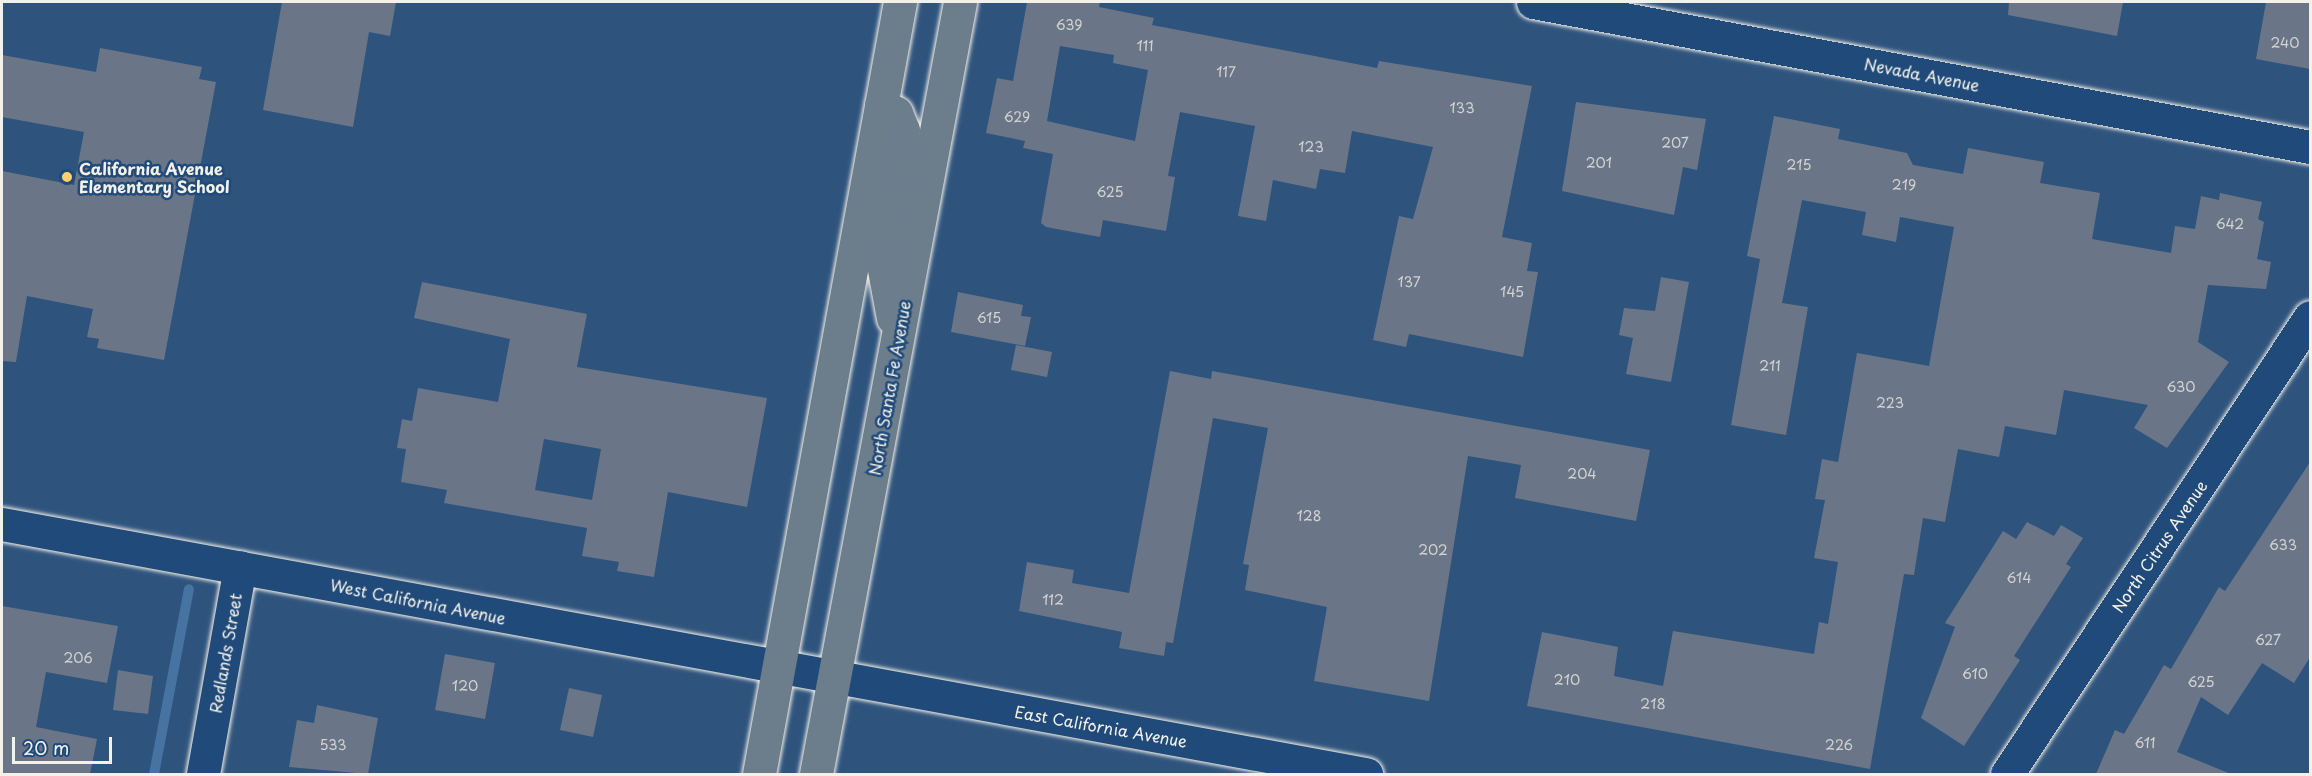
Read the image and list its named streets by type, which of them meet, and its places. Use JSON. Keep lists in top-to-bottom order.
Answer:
{
  "streets": {
    "main road": ["North Santa Fe Avenue"],
    "street": [
      "Nevada Avenue",
      "North Citrus Avenue",
      "West California Avenue",
      "Redlands Street",
      "East California Avenue"
    ]
  },
  "crossings": [
    ["North Santa Fe Avenue", "West California Avenue"],
    ["North Santa Fe Avenue", "East California Avenue"],
    ["West California Avenue", "Redlands Street"],
    ["West California Avenue", "East California Avenue"]
  ],
  "places": ["California Avenue Elementary School"],
  "house_numbers": [
    "639",
    "240",
    "111",
    "117",
    "133",
    "629",
    "207",
    "123",
    "201",
    "215",
    "219",
    "625",
    "642",
    "137",
    "145",
    "615",
    "211",
    "630",
    "223",
    "204",
    "128",
    "633",
    "202",
    "614",
    "112",
    "627",
    "206",
    "610",
    "210",
    "625",
    "120",
    "218",
    "611",
    "533",
    "226"
  ],
  "scale_bar": "20 m"
}
